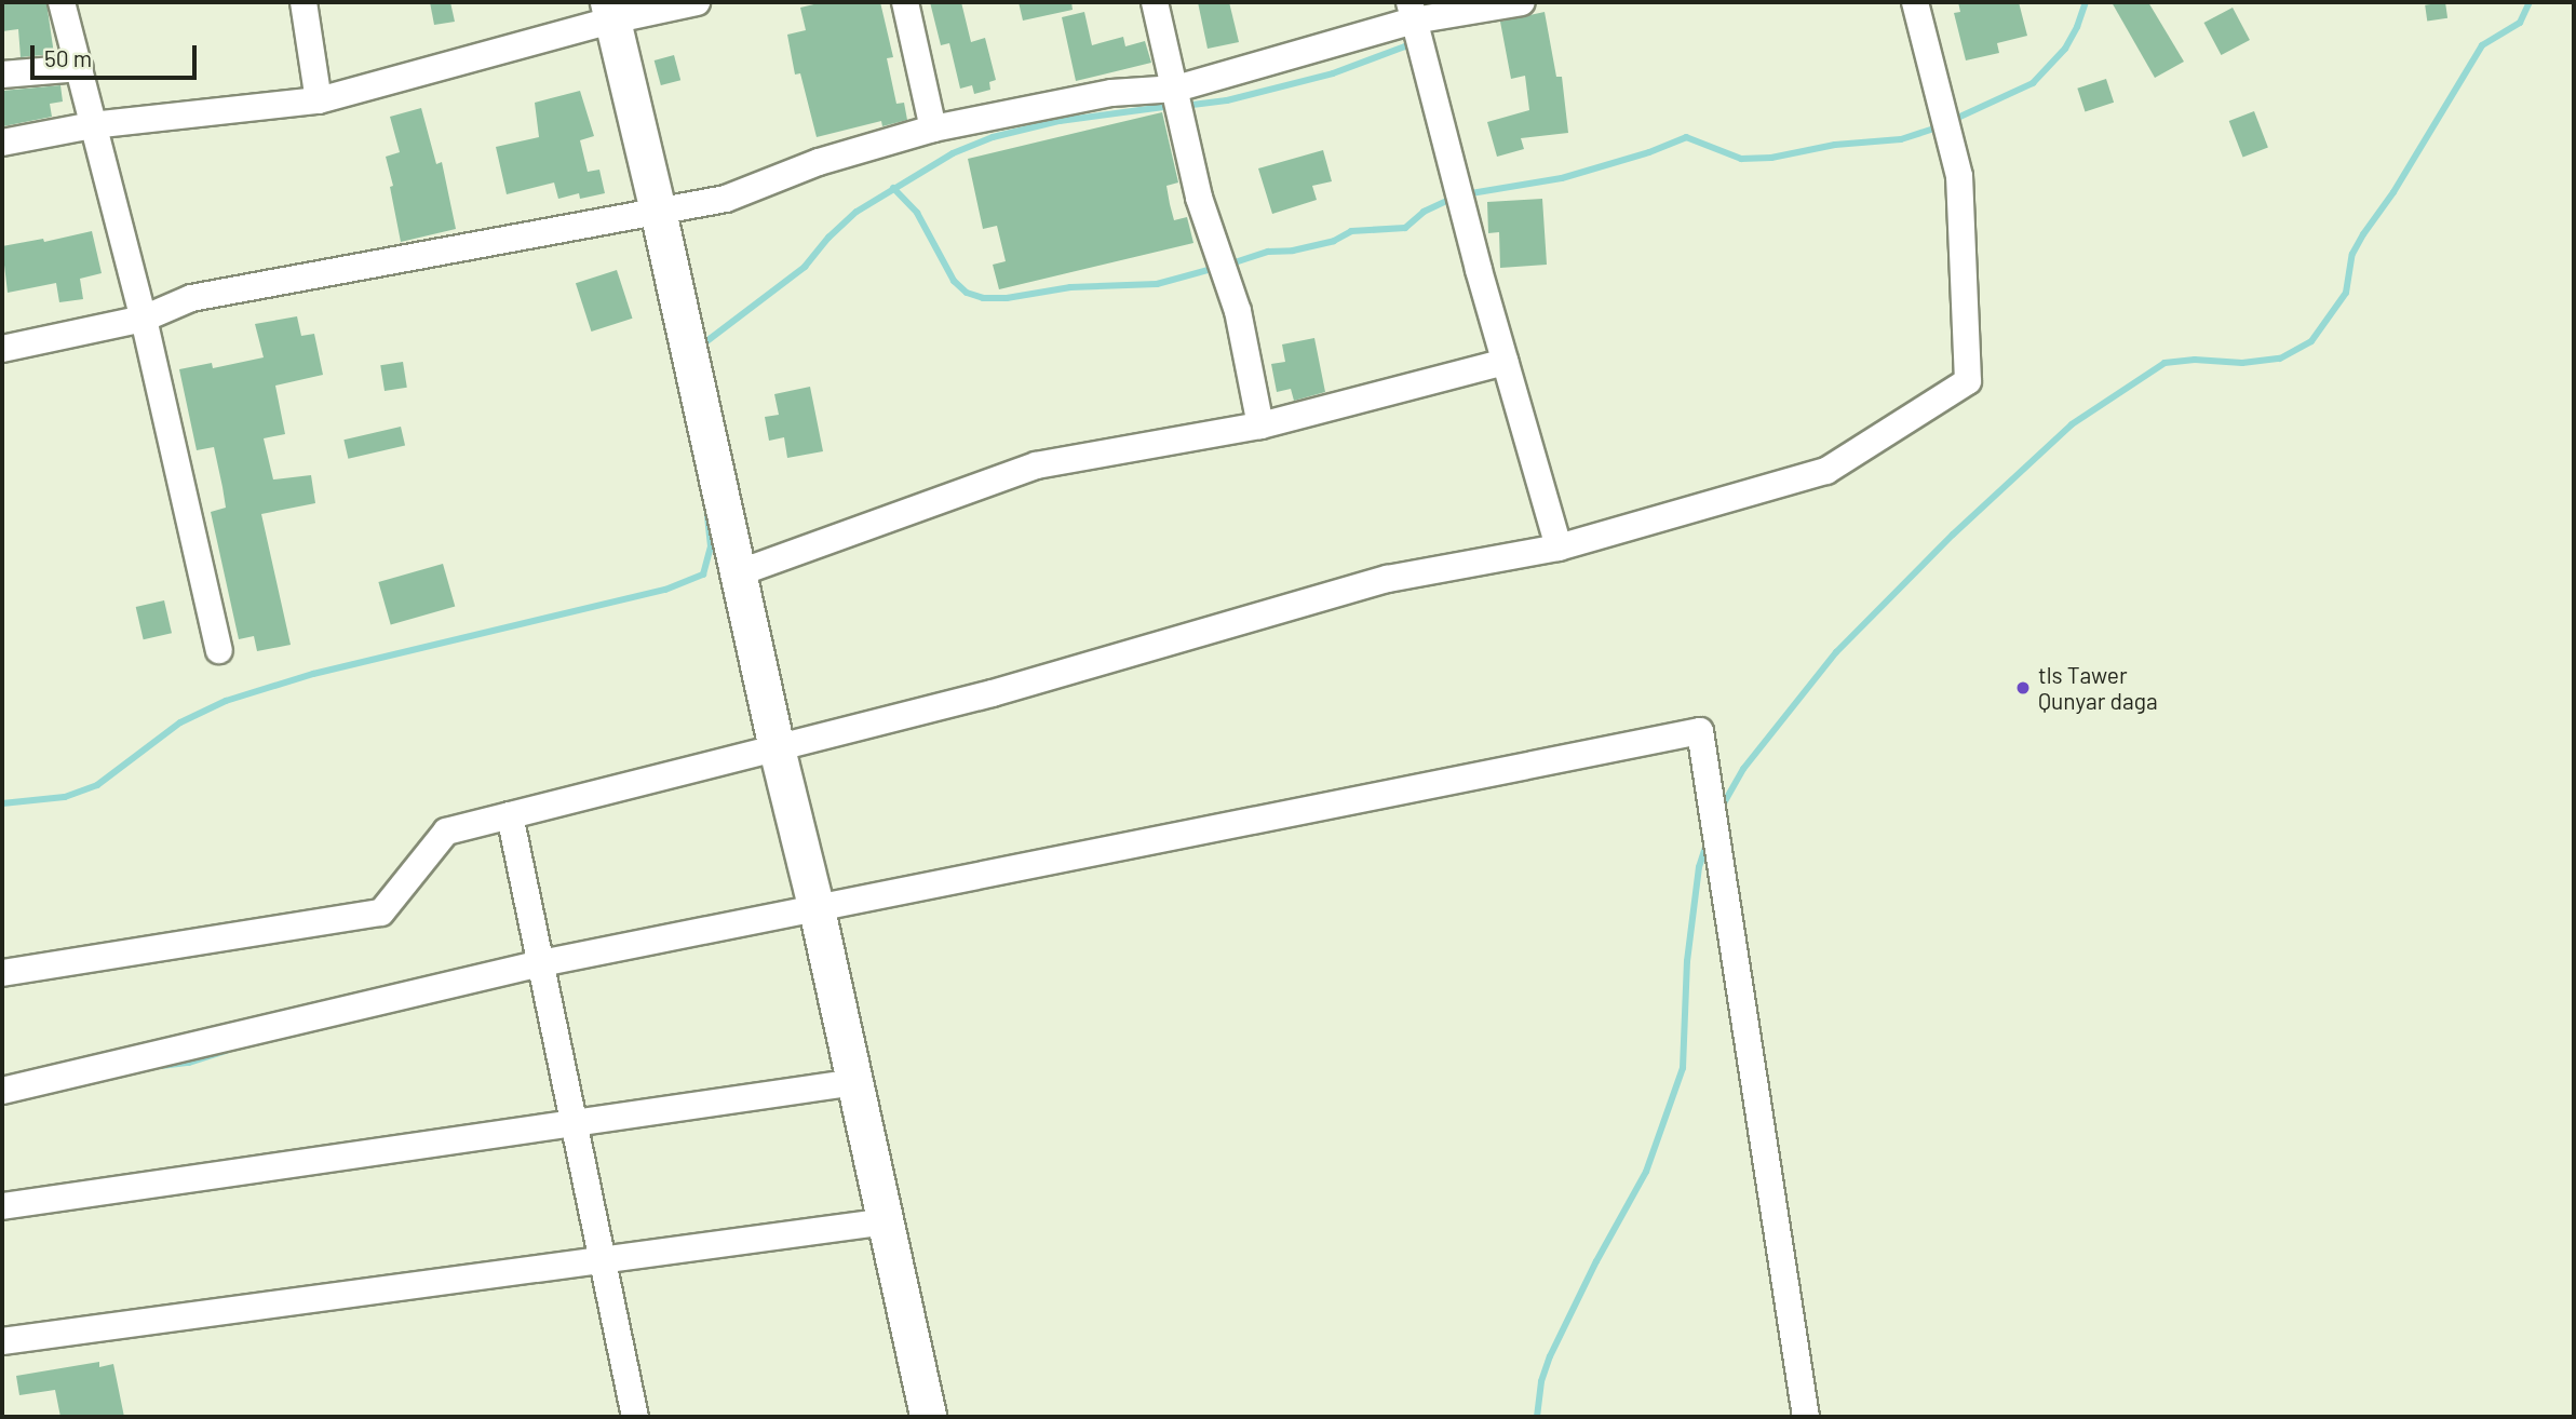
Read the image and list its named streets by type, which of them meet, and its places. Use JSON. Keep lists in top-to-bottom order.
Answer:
{
  "places": ["tls Tawer Qunyar daga"],
  "scale_bar": "50 m"
}
